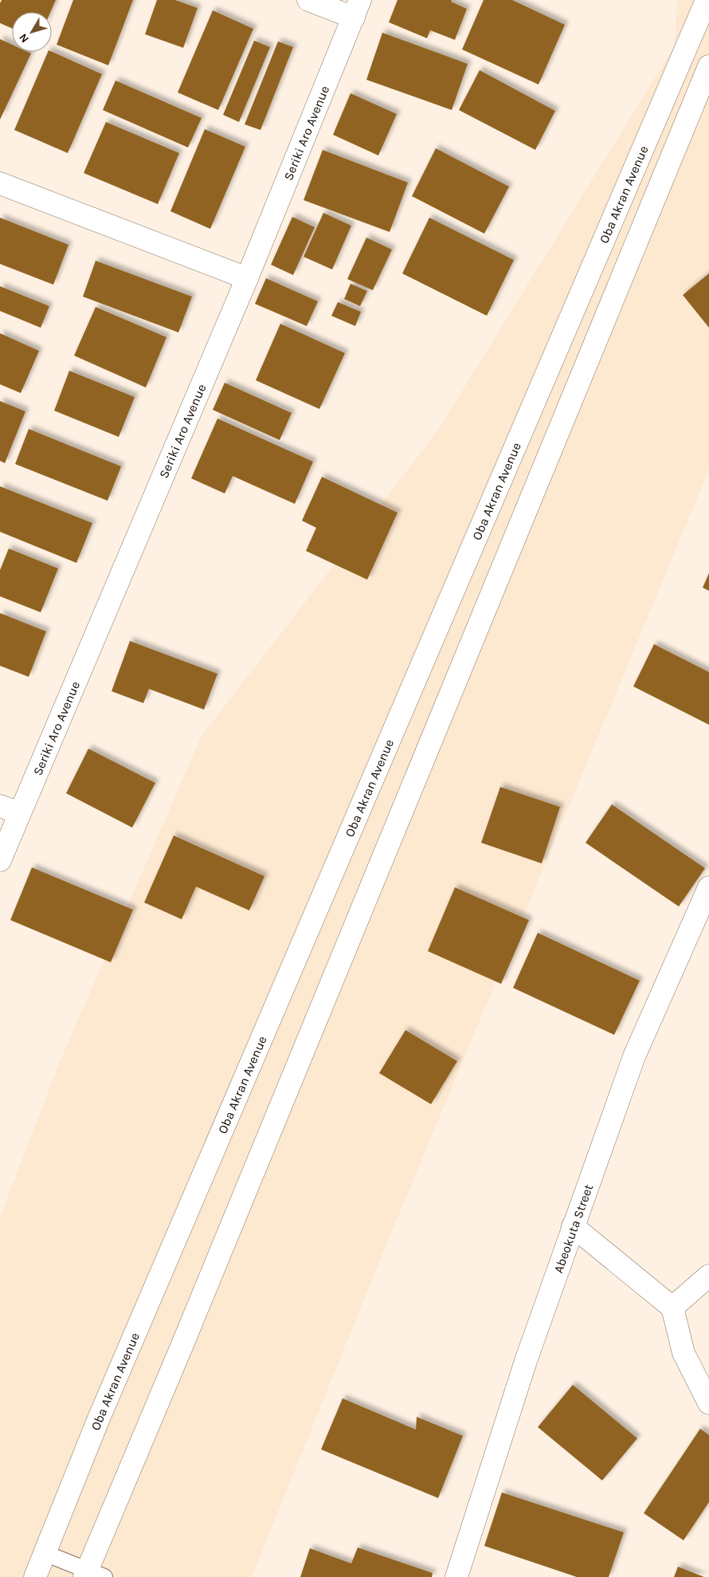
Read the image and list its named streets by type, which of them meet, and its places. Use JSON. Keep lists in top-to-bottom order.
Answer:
{
  "streets": {
    "main road": ["Seriki Aro Avenue", "Oba Akran Avenue", "Abeokuta Street"]
  },
  "north": "bottom left"
}
